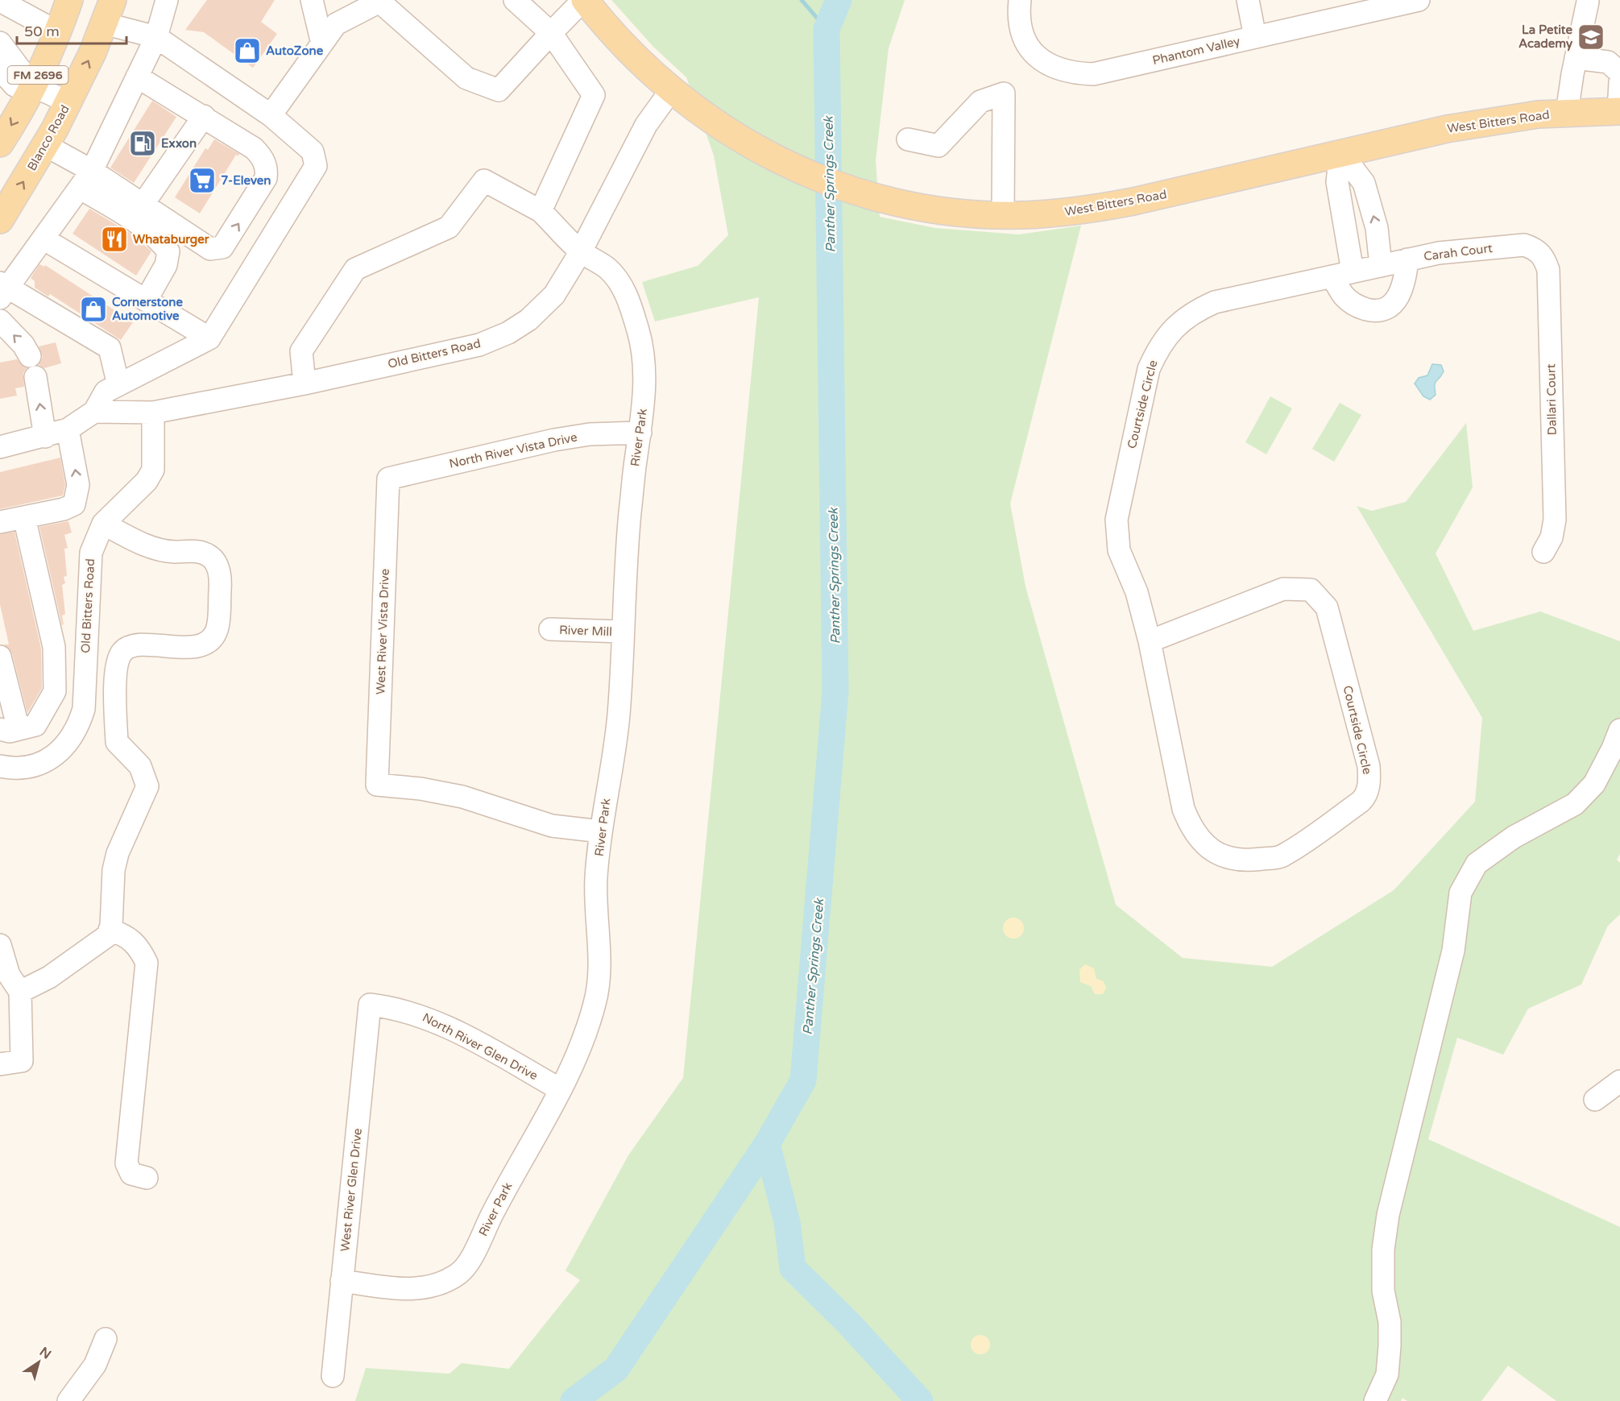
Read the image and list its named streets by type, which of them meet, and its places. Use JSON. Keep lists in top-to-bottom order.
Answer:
{
  "streets": {
    "main road": ["FM 2696", "West Bitters Road", "Blanco Road"],
    "street": [
      "Phantom Valley",
      "Carah Court",
      "Old Bitters Road",
      "Dallari Court",
      "Courtside Circle",
      "River Park",
      "North River Vista Drive",
      "River Mill",
      "West River Vista Drive",
      "North River Glen Drive",
      "West River Glen Drive"
    ]
  },
  "crossings": [
    ["West Bitters Road", "Old Bitters Road"],
    ["Carah Court", "Dallari Court"],
    ["Carah Court", "Courtside Circle"],
    ["Old Bitters Road", "River Park"],
    ["River Park", "North River Vista Drive"],
    ["River Park", "River Mill"],
    ["River Park", "West River Vista Drive"],
    ["River Park", "North River Glen Drive"],
    ["River Park", "West River Glen Drive"],
    ["North River Vista Drive", "West River Vista Drive"],
    ["North River Glen Drive", "West River Glen Drive"]
  ],
  "water": ["Panther Springs Creek"],
  "places": {
    "school or university": ["La Petite Academy"],
    "shop": ["AutoZone", "Cornerstone Automotive"],
    "fuel station": ["Exxon"],
    "supermarket": ["7-Eleven"],
    "restaurant": ["Whataburger"]
  },
  "scale_bar": "50 m",
  "north": "top right"
}
